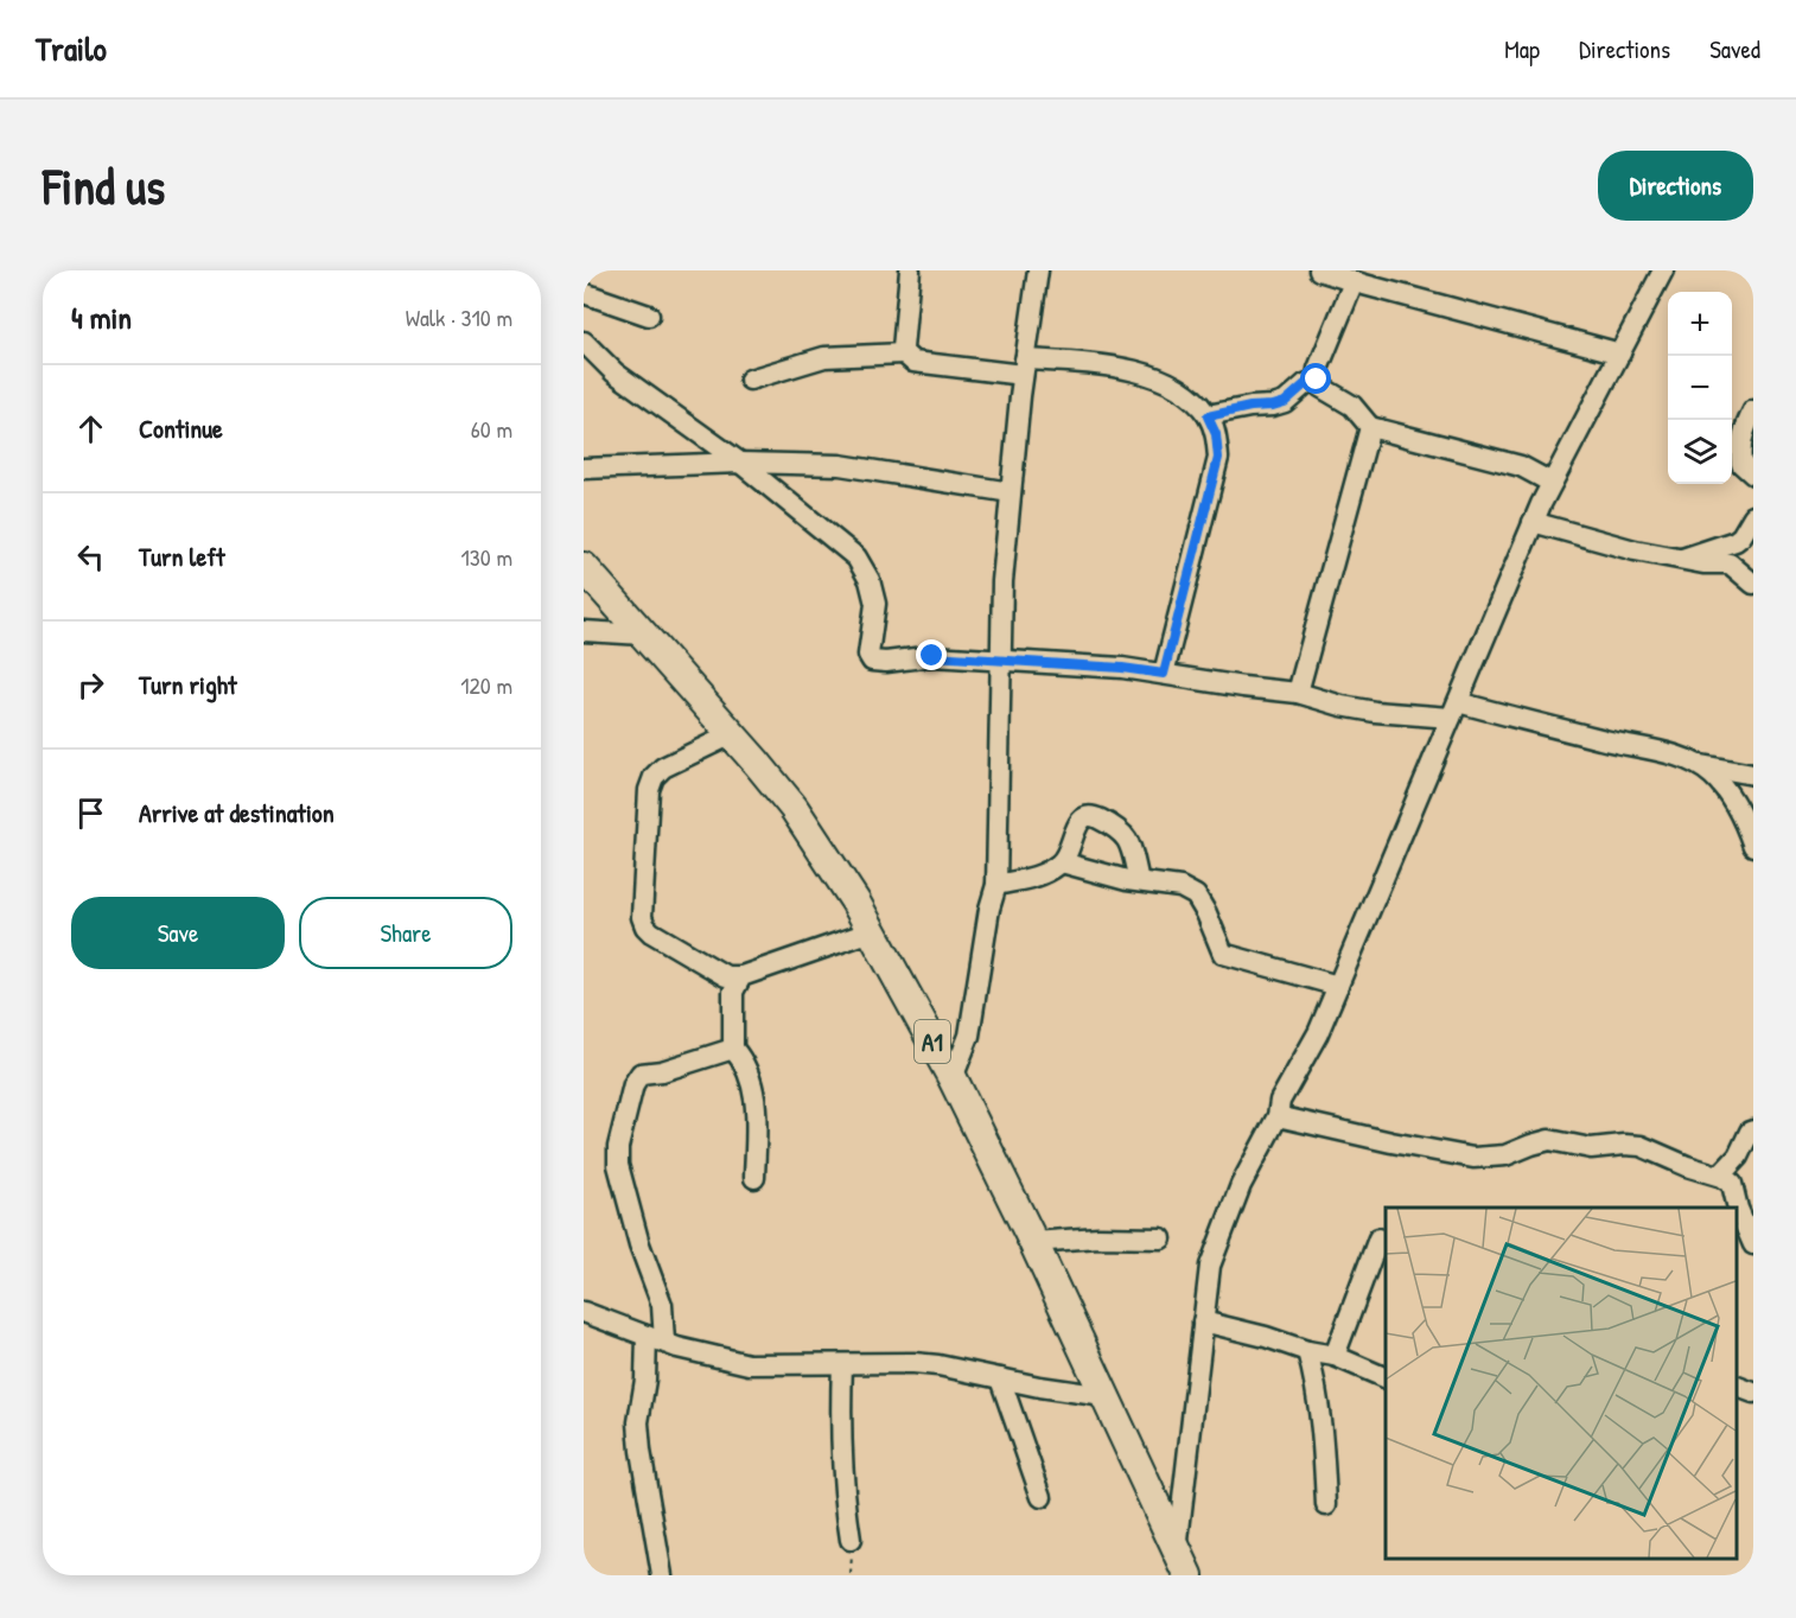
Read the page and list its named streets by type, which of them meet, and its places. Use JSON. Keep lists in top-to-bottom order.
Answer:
{
  "streets": {
    "highway": ["A1"]
  },
  "page": {
    "header": "Trailo",
    "nav": ["Map", "Directions", "Saved"],
    "buttons": [
      "Directions",
      ["Save", "Share"]
    ],
    "title": "Find us",
    "heading": ["4 min", "Walk · 310 m"],
    "map_buttons": ["+", "−"],
    "list": [
      ["Continue", "60 m"],
      ["Turn left", "130 m"],
      ["Turn right", "120 m"],
      "Arrive at destination"
    ]
  }
}
